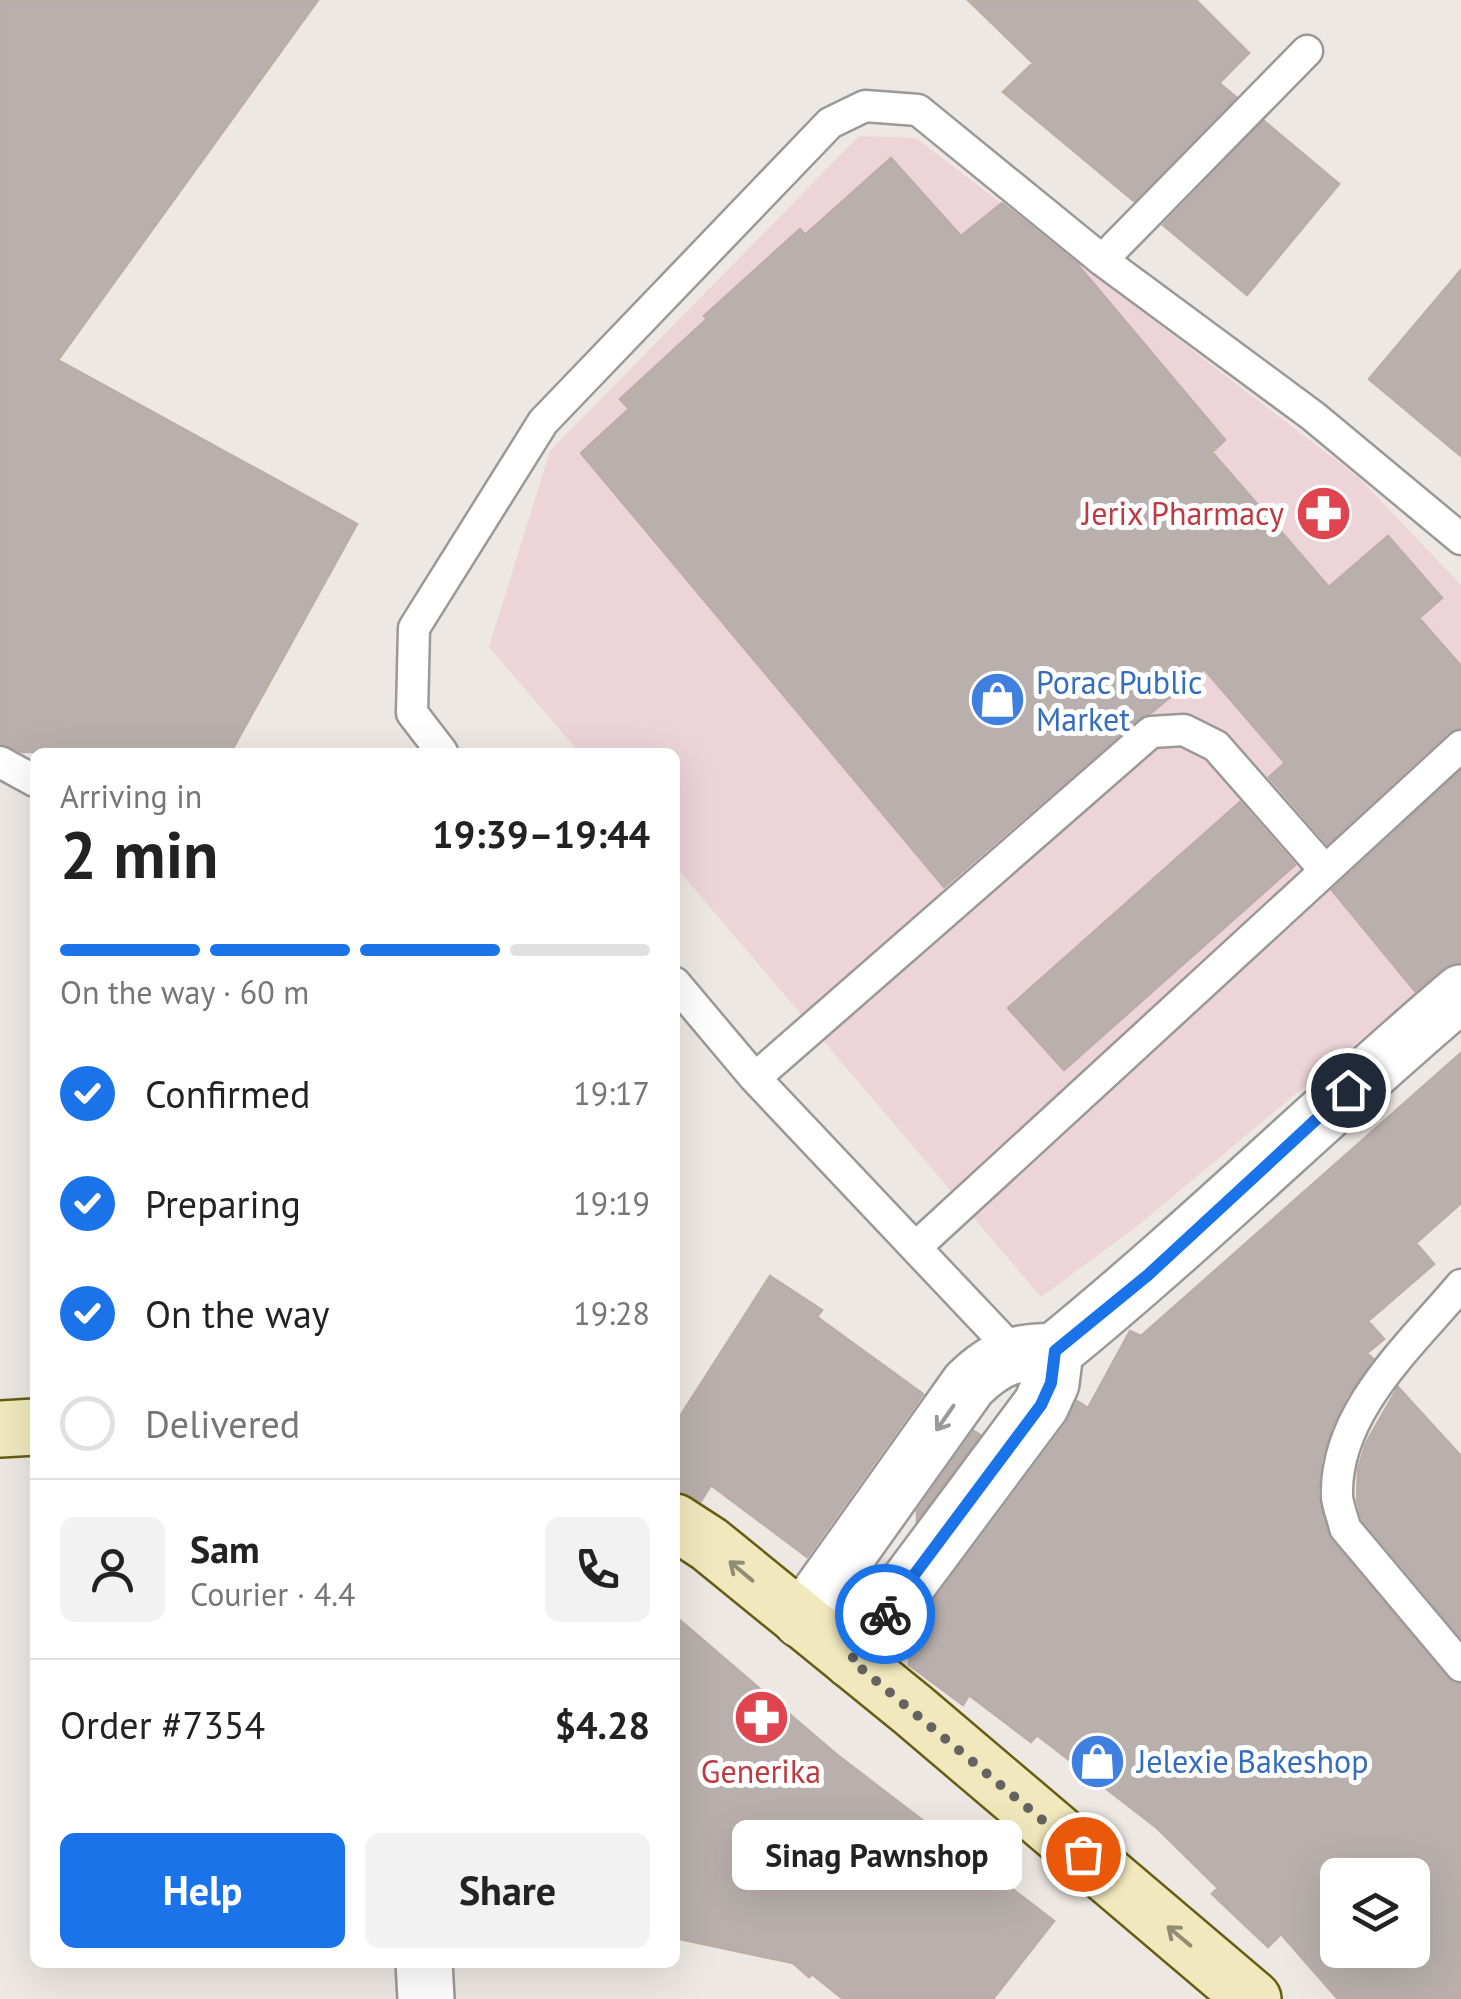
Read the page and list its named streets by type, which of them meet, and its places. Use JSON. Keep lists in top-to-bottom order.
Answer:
{
  "places": {
    "pharmacy": ["Jerix Pharmacy", "Generika"],
    "shop": ["Porac Public Market", "Jelexie Bakeshop"],
    "other": ["Sinag Pawnshop"]
  },
  "page": {
    "heading": ["2 min", "Arriving in", "19:39–19:44"],
    "panel": [
      "Sam",
      "Courier · 4.4",
      "Order #7354",
      "$4.28"
    ],
    "bar": "On the way · 60 m",
    "list": [
      ["Confirmed", "19:17"],
      ["Preparing", "19:19"],
      ["On the way", "19:28"],
      "Delivered"
    ],
    "buttons": ["Help", "Share"],
    "bubble": "Sinag Pawnshop"
  }
}
